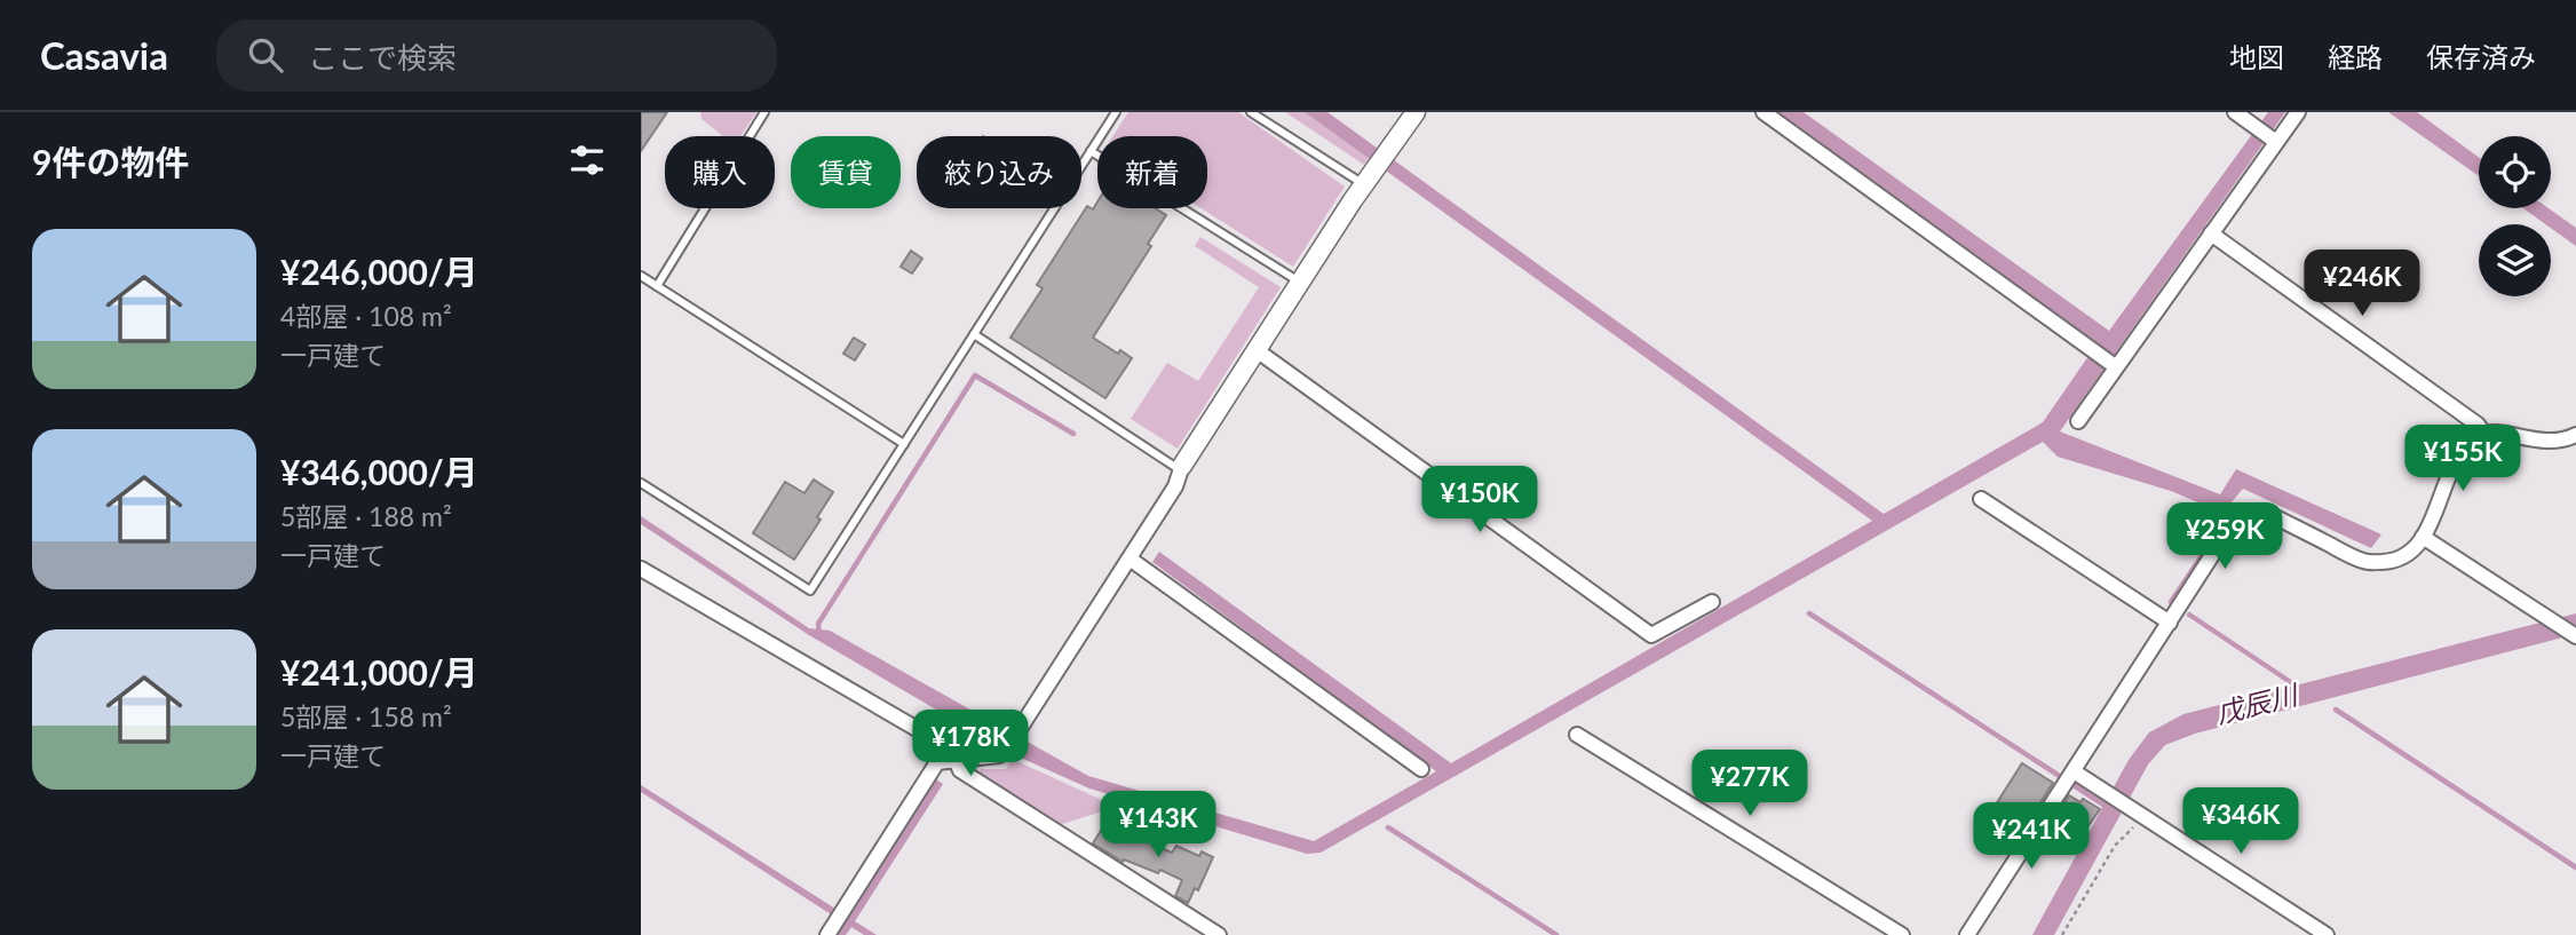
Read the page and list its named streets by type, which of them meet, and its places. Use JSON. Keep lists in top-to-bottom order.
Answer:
{
  "water": ["戊辰川"],
  "page": {
    "header": "Casavia",
    "search": "ここで検索",
    "nav": ["地図", "経路", "保存済み"],
    "heading": "9件の物件",
    "chip": [
      "購入",
      "賃貸",
      "絞り込み",
      "新着"
    ],
    "list": [
      {
        "name": "¥246,000/月",
        "note": "4部屋 · 108 m² · 一戸建て"
      },
      {
        "name": "¥346,000/月",
        "note": "5部屋 · 188 m² · 一戸建て"
      },
      {
        "name": "¥241,000/月",
        "note": "5部屋 · 158 m² · 一戸建て"
      }
    ],
    "price": [
      "¥246K",
      "¥155K",
      "¥150K",
      "¥259K",
      "¥178K",
      "¥277K",
      "¥346K",
      "¥143K",
      "¥241K"
    ]
  }
}
